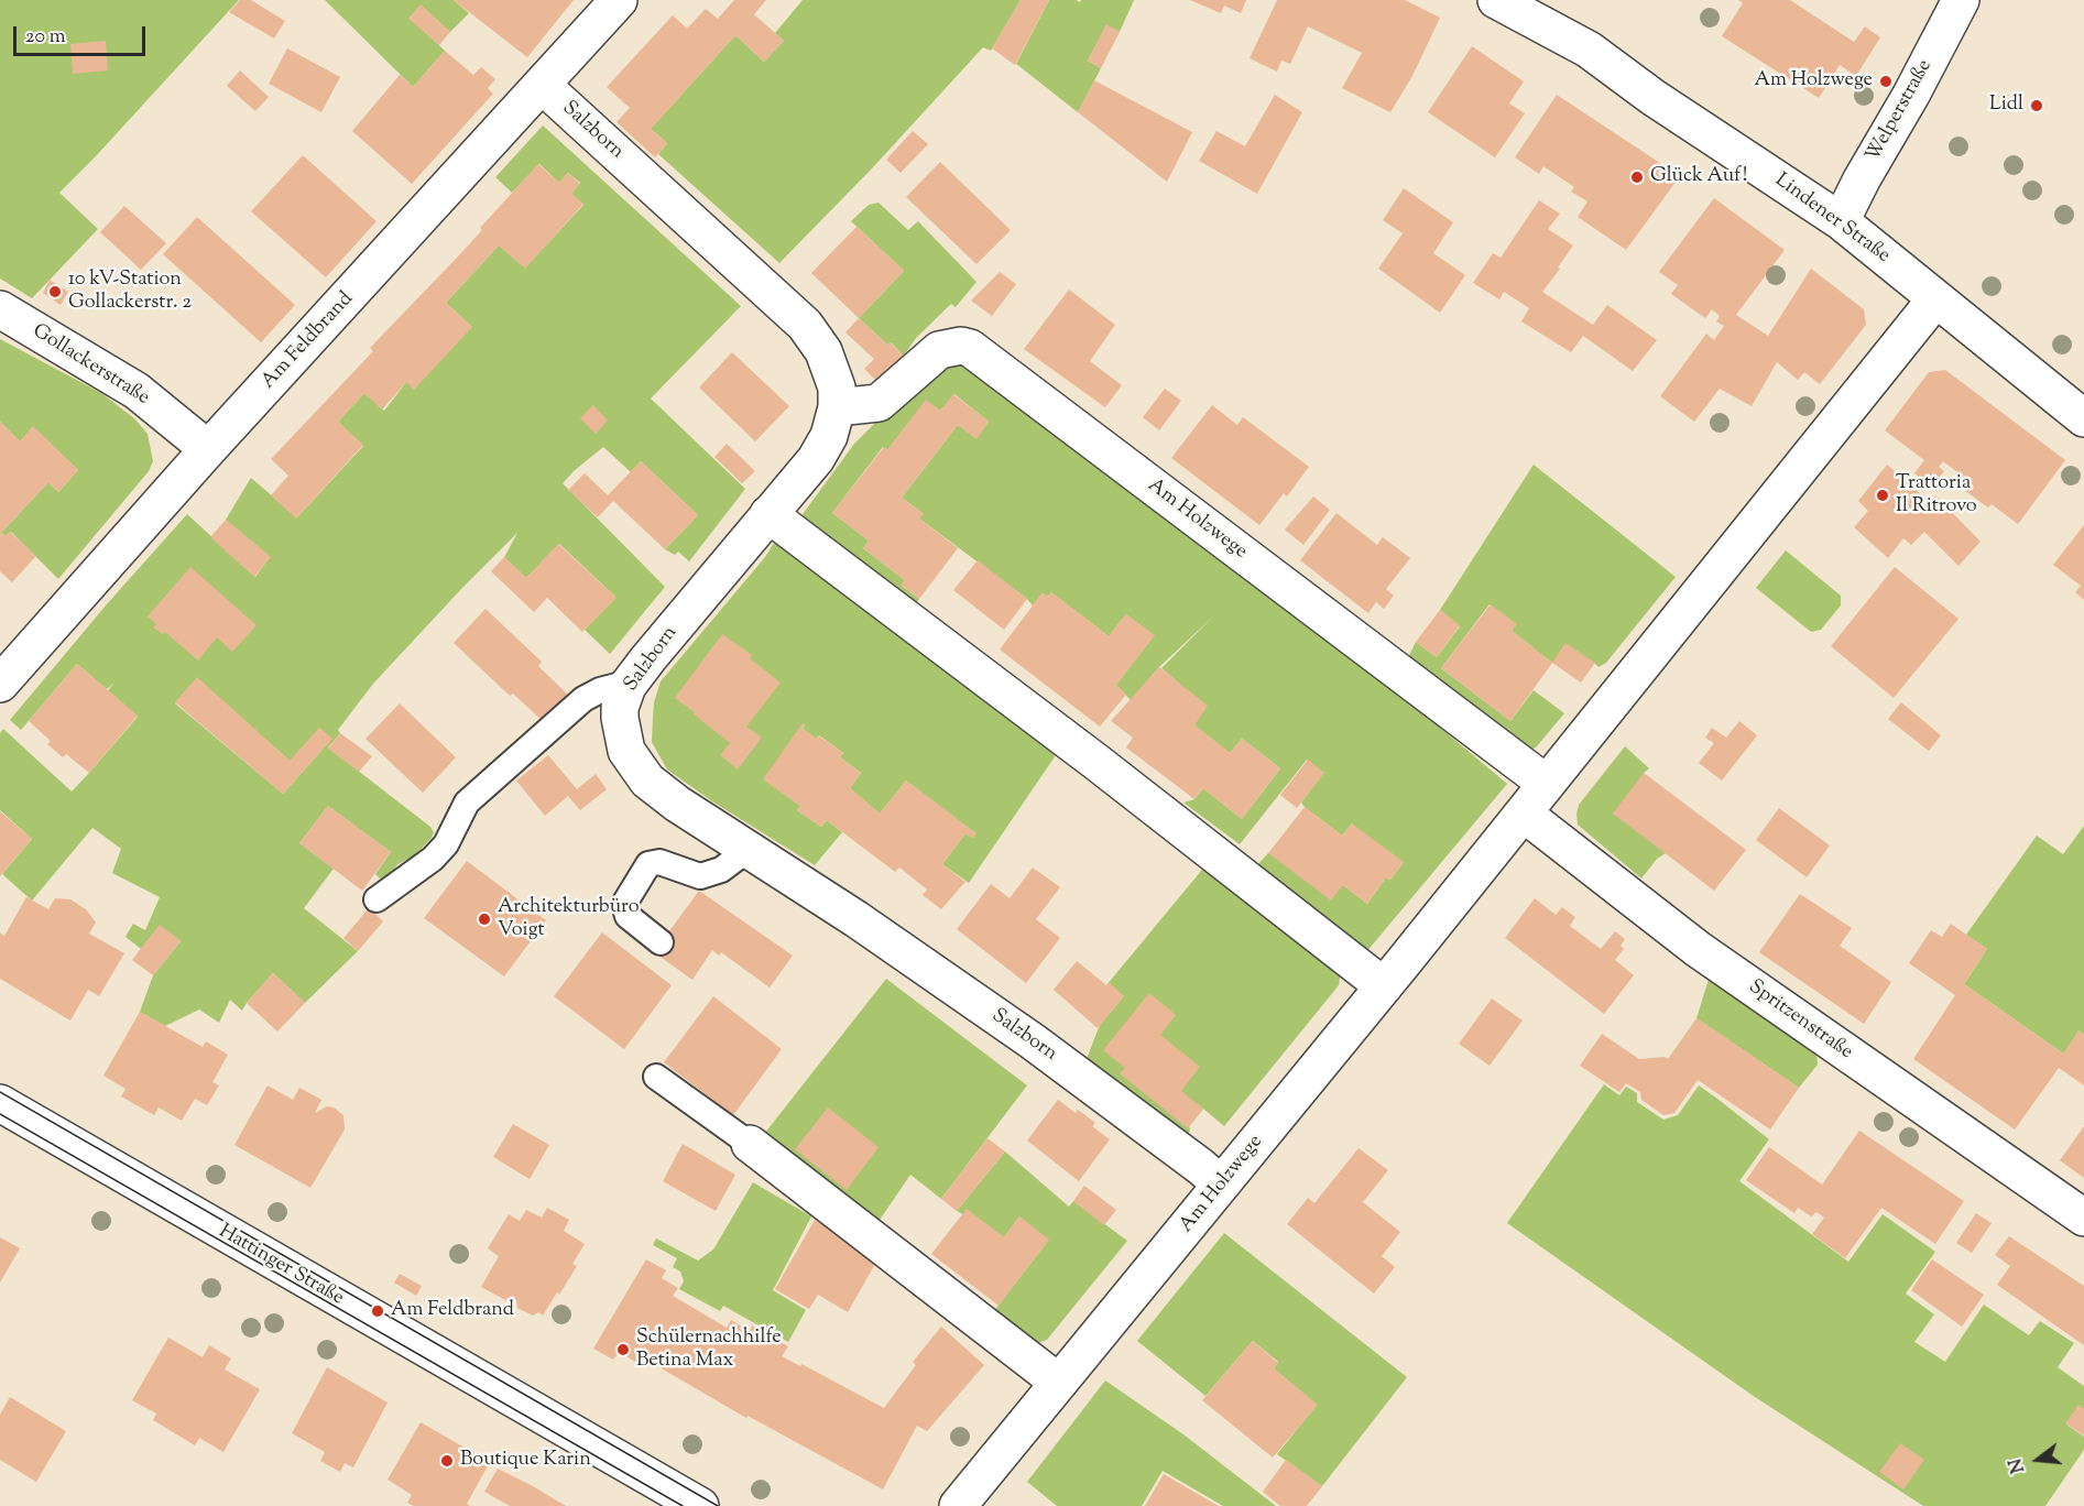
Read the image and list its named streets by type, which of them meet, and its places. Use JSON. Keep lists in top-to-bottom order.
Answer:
{
  "streets": {
    "street": [
      "Welperstraße",
      "Salzborn",
      "Lindener Straße",
      "Am Feldbrand",
      "Gollackerstraße",
      "Am Holzwege",
      "Spritzenstraße",
      "Hattinger Straße"
    ]
  },
  "crossings": [
    ["Welperstraße", "Lindener Straße"],
    ["Salzborn", "Am Feldbrand"],
    ["Salzborn", "Am Holzwege"],
    ["Lindener Straße", "Am Holzwege"],
    ["Am Feldbrand", "Gollackerstraße"],
    ["Am Holzwege", "Spritzenstraße"]
  ],
  "places": [
    "Am Holzwege",
    "Lidl",
    "Glück Auf!",
    "10 kV-Station Gollackerstr. 2",
    "Trattoria Il Ritrovo",
    "Architekturbüro Voigt",
    "Am Feldbrand",
    "Schülernachhilfe Betina Max",
    "Boutique Karin"
  ],
  "scale_bar": "20 m",
  "north": "left"
}
